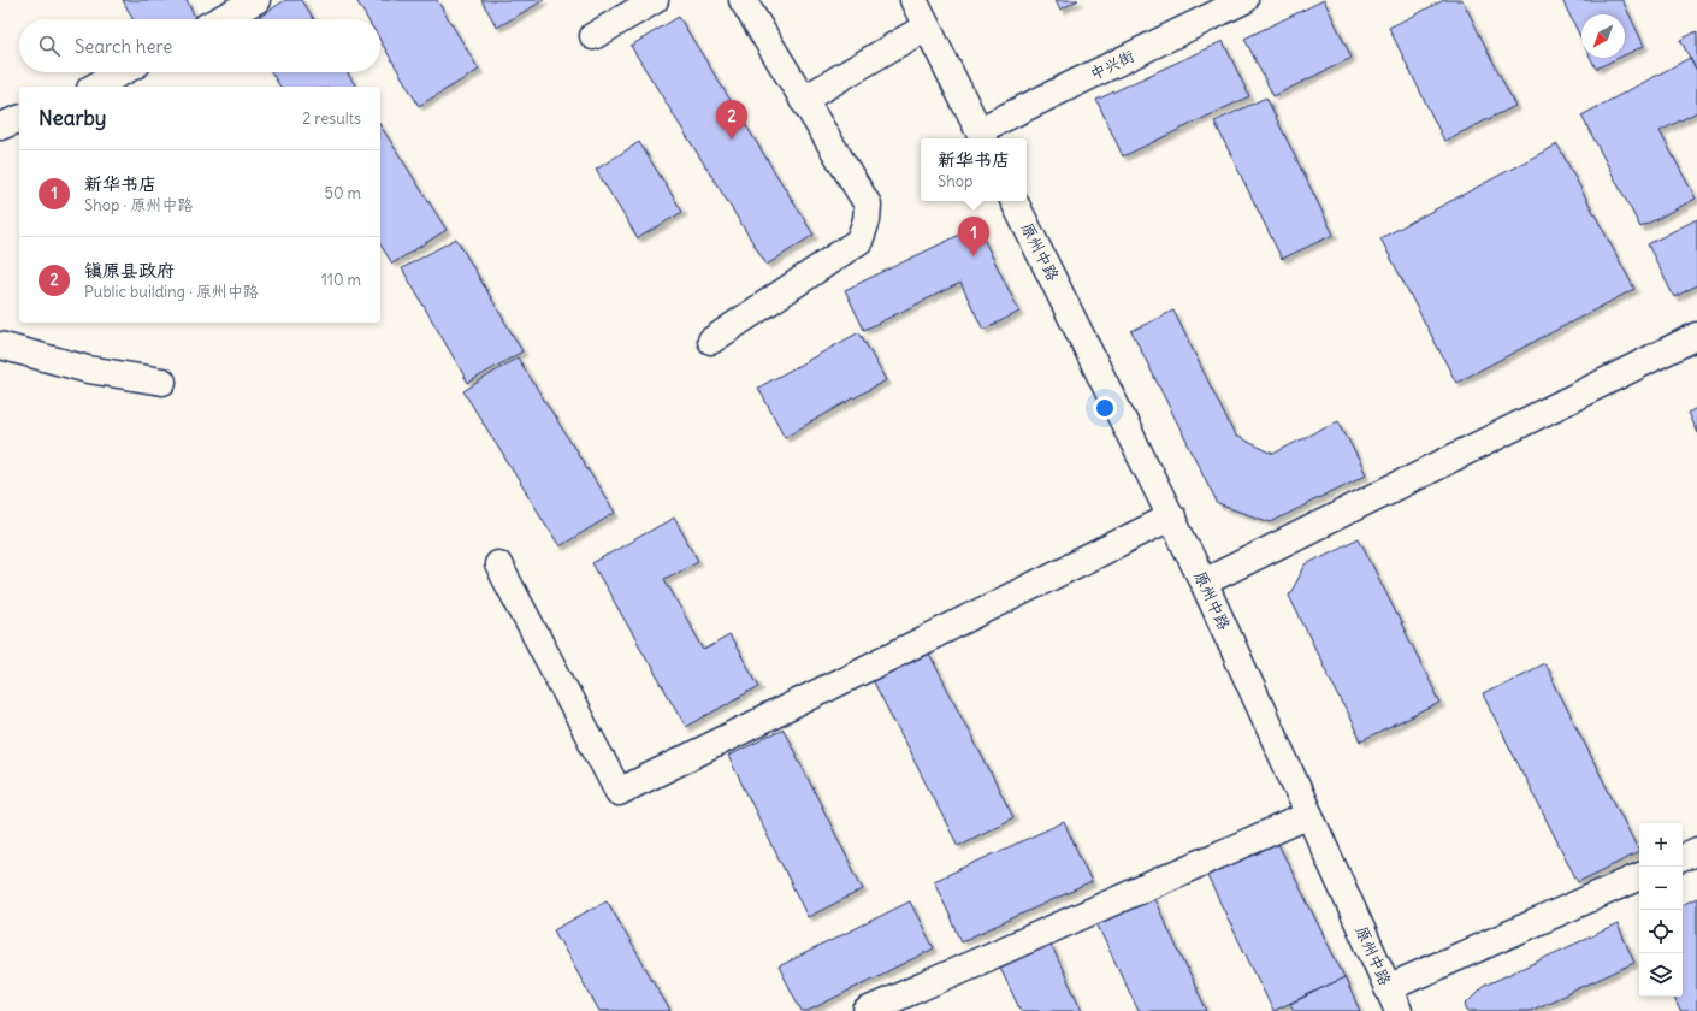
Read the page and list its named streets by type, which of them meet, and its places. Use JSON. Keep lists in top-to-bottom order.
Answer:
{
  "streets": {
    "street": ["中兴街", "原州中路"]
  },
  "north": "bottom left",
  "page": {
    "search": "Search here",
    "heading": ["Nearby", "2 results"],
    "pins": ["2", "1"],
    "popup": ["新华书店", "Shop"],
    "list": [
      {
        "mark": "1",
        "name": "新华书店",
        "note": "Shop · 原州中路",
        "value": "50 m"
      },
      {
        "mark": "2",
        "name": "镇原县政府",
        "note": "Public building · 原州中路",
        "value": "110 m"
      }
    ],
    "map_buttons": ["+", "−"]
  }
}
